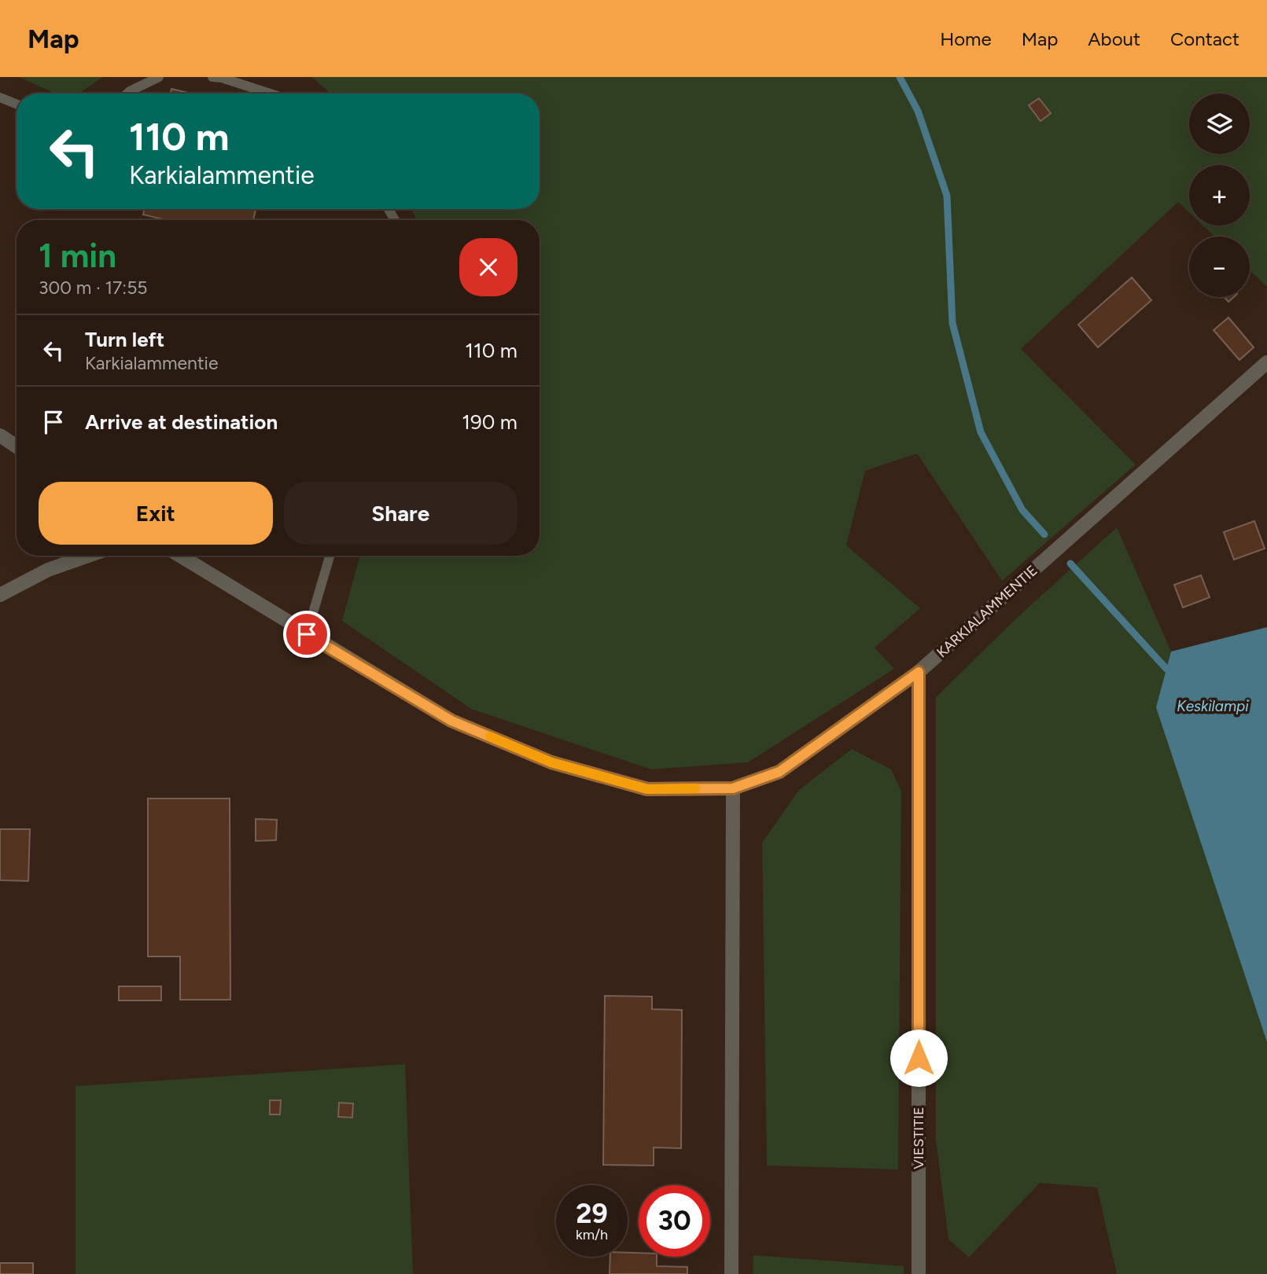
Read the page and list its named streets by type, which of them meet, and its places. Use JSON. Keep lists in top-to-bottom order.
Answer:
{
  "streets": {
    "street": ["KARKIALAMMENTIE", "VIESTITIE"]
  },
  "crossings": [
    ["KARKIALAMMENTIE", "VIESTITIE"]
  ],
  "water": ["Keskilampi"],
  "page": {
    "header": "Map",
    "nav": [
      "Home",
      "Map",
      "About",
      "Contact"
    ],
    "map_buttons": ["+", "−"],
    "turn": ["110 m", "Karkialammentie"],
    "heading": ["1 min", "300 m · 17:55"],
    "list": [
      {
        "name": "Turn left",
        "note": "Karkialammentie",
        "value": "110 m"
      },
      {
        "name": "Arrive at destination",
        "value": "190 m"
      }
    ],
    "buttons": ["Exit", "Share"],
    "speed": "29 km/h",
    "limit": "30"
  }
}
